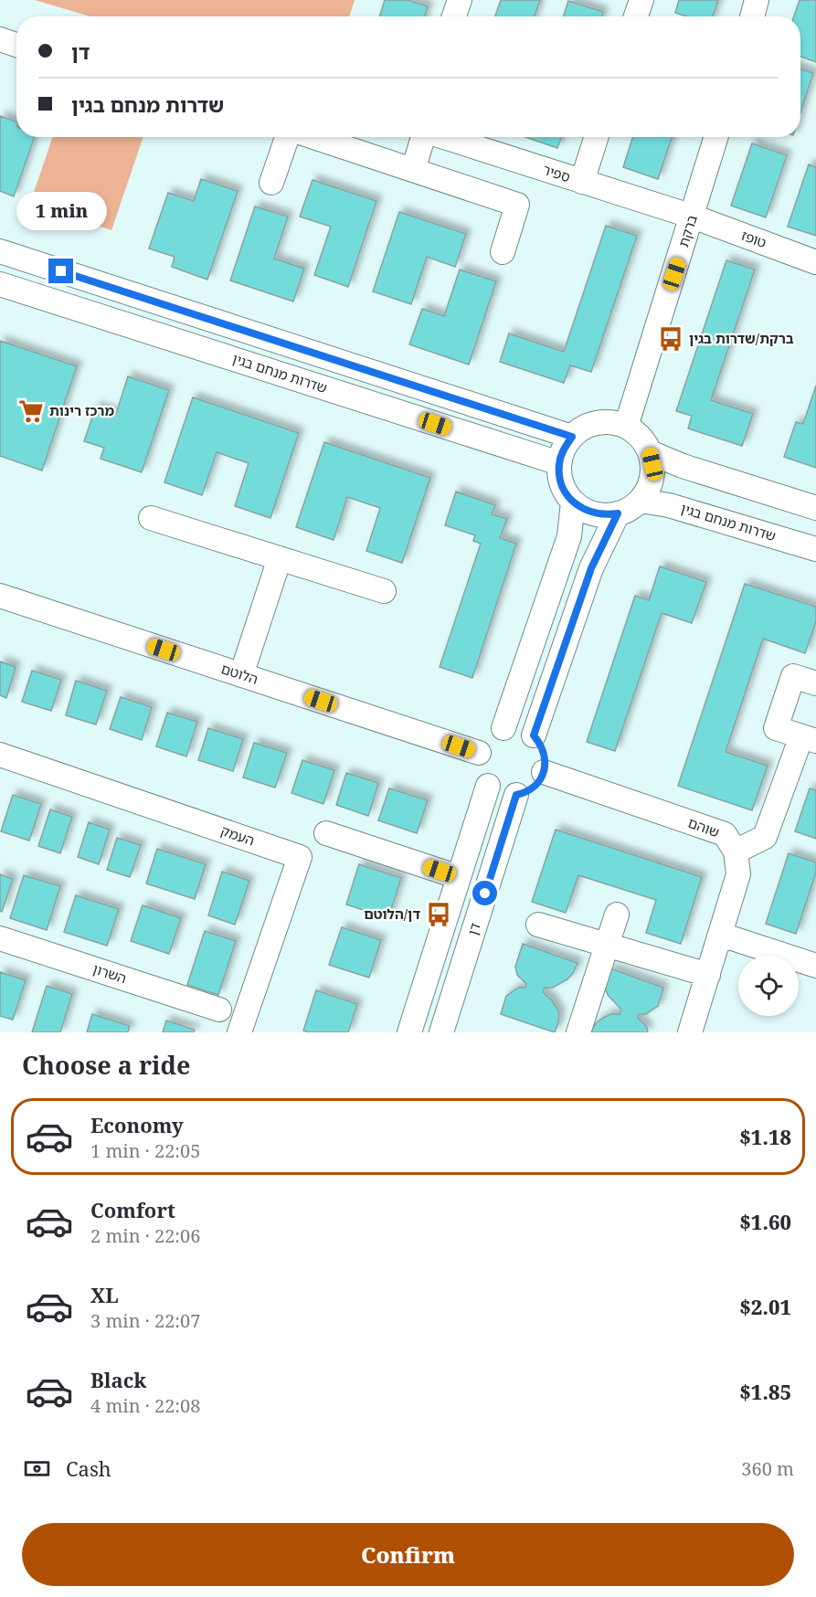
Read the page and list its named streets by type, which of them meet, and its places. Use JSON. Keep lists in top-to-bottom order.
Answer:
{
  "streets": {
    "street": [
      "ספיר",
      "ברקת",
      "טופז",
      "שדרות מנחם בגין",
      "הלוטם",
      "שוהם",
      "העמק",
      "דן",
      "השרון"
    ]
  },
  "crossings": [
    ["ספיר", "ברקת"],
    ["ספיר", "טופז"],
    ["ברקת", "טופז"],
    ["ברקת", "שדרות מנחם בגין"],
    ["הלוטם", "שוהם"],
    ["הלוטם", "דן"],
    ["שוהם", "דן"]
  ],
  "places": {
    "bus stop": ["ברקת/שדרות בגין", "דן/הלוטם"],
    "supermarket": ["מרכז רינות"]
  },
  "page": {
    "banner": ["דן", "שדרות מנחם בגין"],
    "bubble": "1 min",
    "heading": "Choose a ride",
    "list": [
      {
        "name": "Economy",
        "note": "1 min · 22:05",
        "value": "$1.18"
      },
      {
        "name": "Comfort",
        "note": "2 min · 22:06",
        "value": "$1.60"
      },
      {
        "name": "XL",
        "note": "3 min · 22:07",
        "value": "$2.01"
      },
      {
        "name": "Black",
        "note": "4 min · 22:08",
        "value": "$1.85"
      }
    ],
    "pay": ["Cash", "360 m"],
    "buttons": "Confirm"
  }
}
